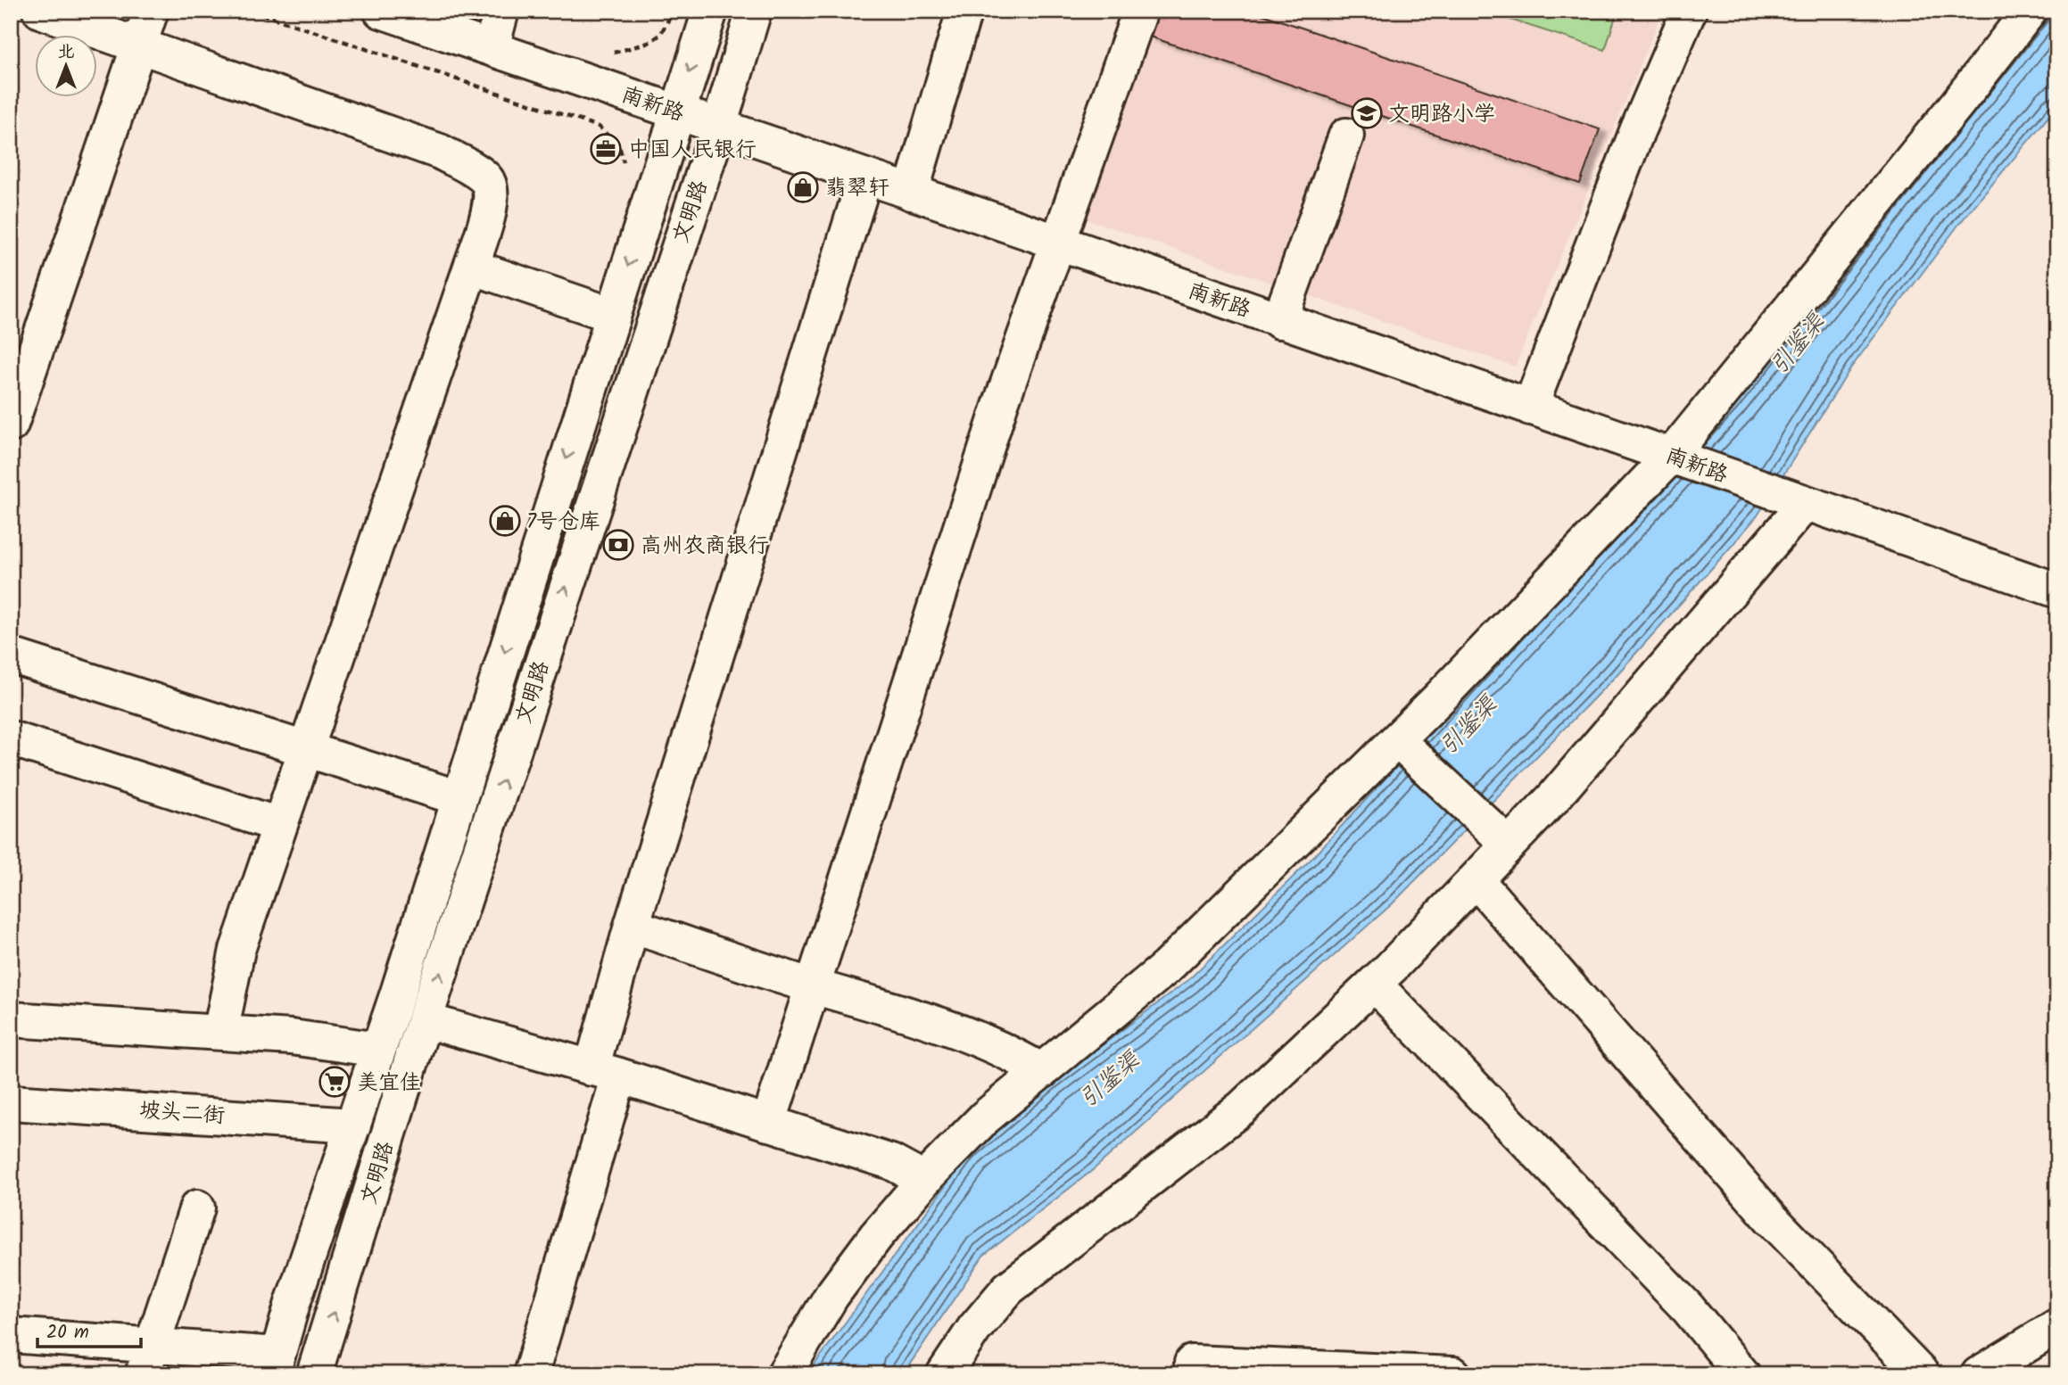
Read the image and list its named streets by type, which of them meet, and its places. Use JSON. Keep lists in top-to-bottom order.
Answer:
{
  "streets": {
    "street": ["南新路", "文明路", "坡头二街"]
  },
  "crossings": [
    ["南新路", "文明路"],
    ["文明路", "坡头二街"]
  ],
  "water": ["引鉴渠"],
  "places": {
    "school or university": ["文明路小学"],
    "office": ["中国人民银行"],
    "shop": ["翡翠轩", "7号仓库"],
    "bank": ["高州农商银行"],
    "supermarket": ["美宜佳"]
  },
  "scale_bar": "20 m",
  "north": "top"
}
